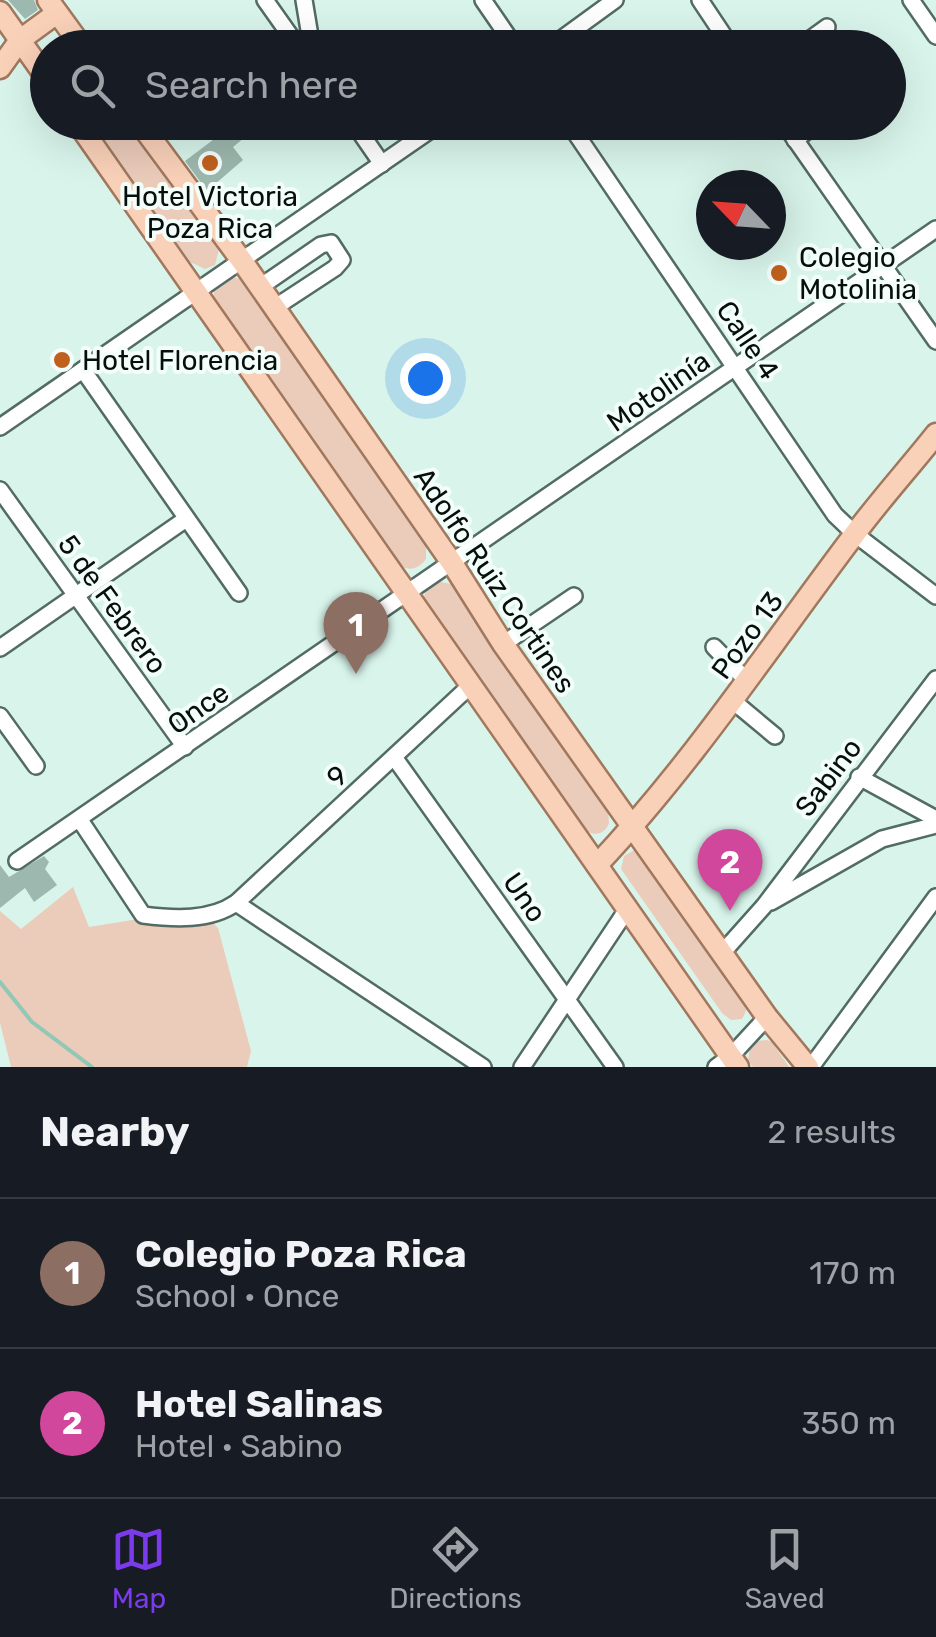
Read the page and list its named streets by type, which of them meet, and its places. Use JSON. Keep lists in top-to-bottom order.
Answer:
{
  "streets": {
    "main road": ["Adolfo Ruiz Cortines", "Pozo 13"],
    "street": [
      "Calle 4",
      "Motolinía",
      "5 de Febrero",
      "Once",
      "9",
      "Sabino",
      "Uno"
    ]
  },
  "crossings": [
    ["Calle 4", "Motolinía"],
    ["Calle 4", "Pozo 13"],
    ["Motolinía", "Adolfo Ruiz Cortines"],
    ["Motolinía", "Once"],
    ["Adolfo Ruiz Cortines", "Pozo 13"],
    ["Adolfo Ruiz Cortines", "Sabino"],
    ["5 de Febrero", "Once"],
    ["9", "Uno"]
  ],
  "places": ["Hotel Victoria Poza Rica", "Colegio Motolinia", "Hotel Florencia"],
  "north": "top left",
  "page": {
    "search": "Search here",
    "pins": ["1", "2"],
    "heading": ["Nearby", "2 results"],
    "list": [
      {
        "mark": "1",
        "name": "Colegio Poza Rica",
        "note": "School · Once",
        "value": "170 m"
      },
      {
        "mark": "2",
        "name": "Hotel Salinas",
        "note": "Hotel · Sabino",
        "value": "350 m"
      }
    ],
    "nav": ["Map", "Directions", "Saved"]
  }
}
